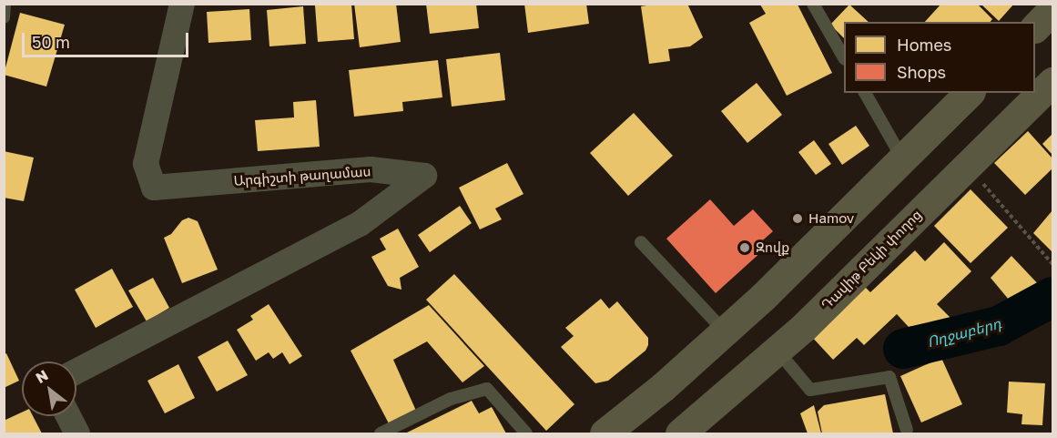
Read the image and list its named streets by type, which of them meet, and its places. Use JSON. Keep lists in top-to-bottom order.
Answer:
{
  "streets": {
    "main road": ["Դավիթ Բեկի փողոց"],
    "street": ["Արգիշտի թաղամաս"]
  },
  "water": ["Ողջաբերդ"],
  "places": ["Hamov", "Զովք"],
  "legend": ["Homes", "Shops"],
  "scale_bar": "50 m",
  "north": "top left"
}
